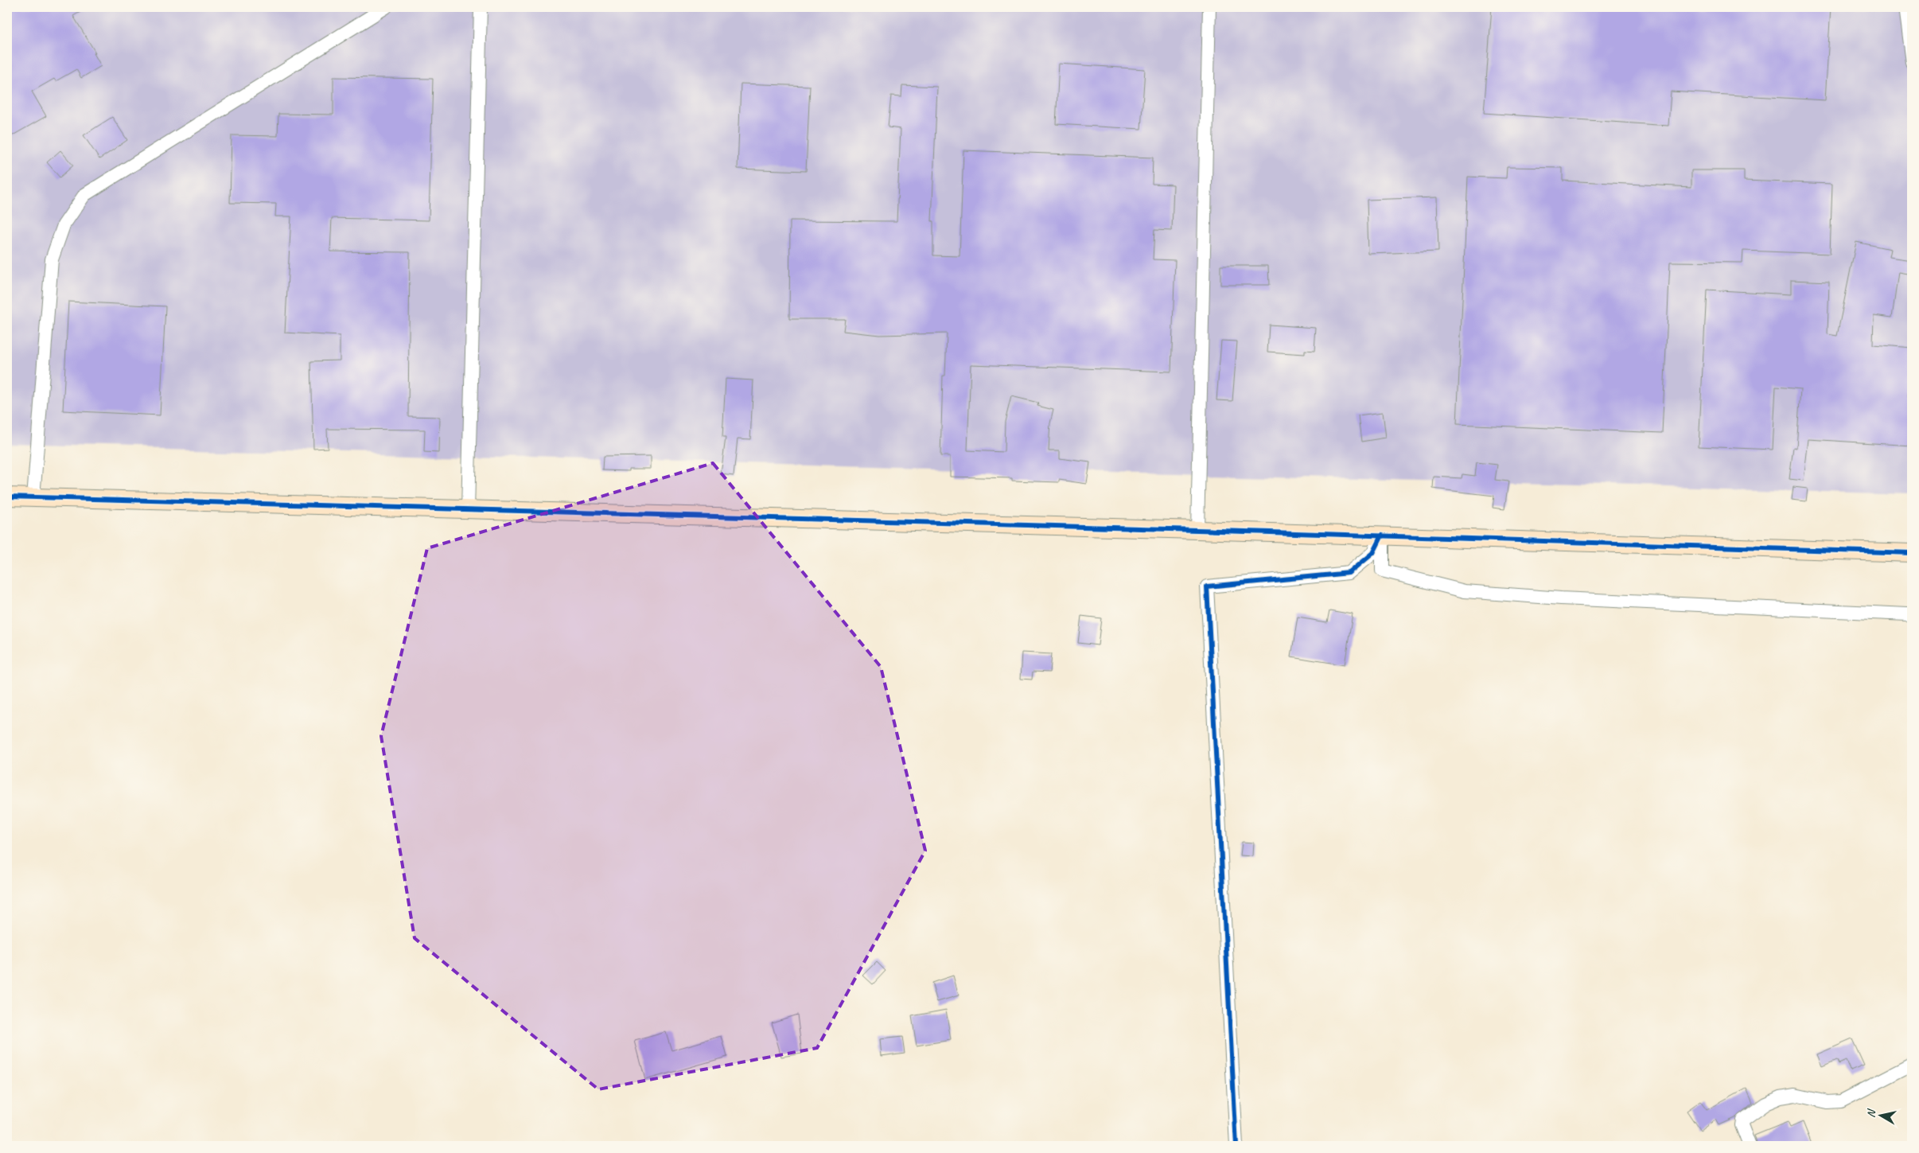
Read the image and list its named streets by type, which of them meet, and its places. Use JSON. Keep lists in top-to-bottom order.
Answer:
{
  "north": "left"
}
